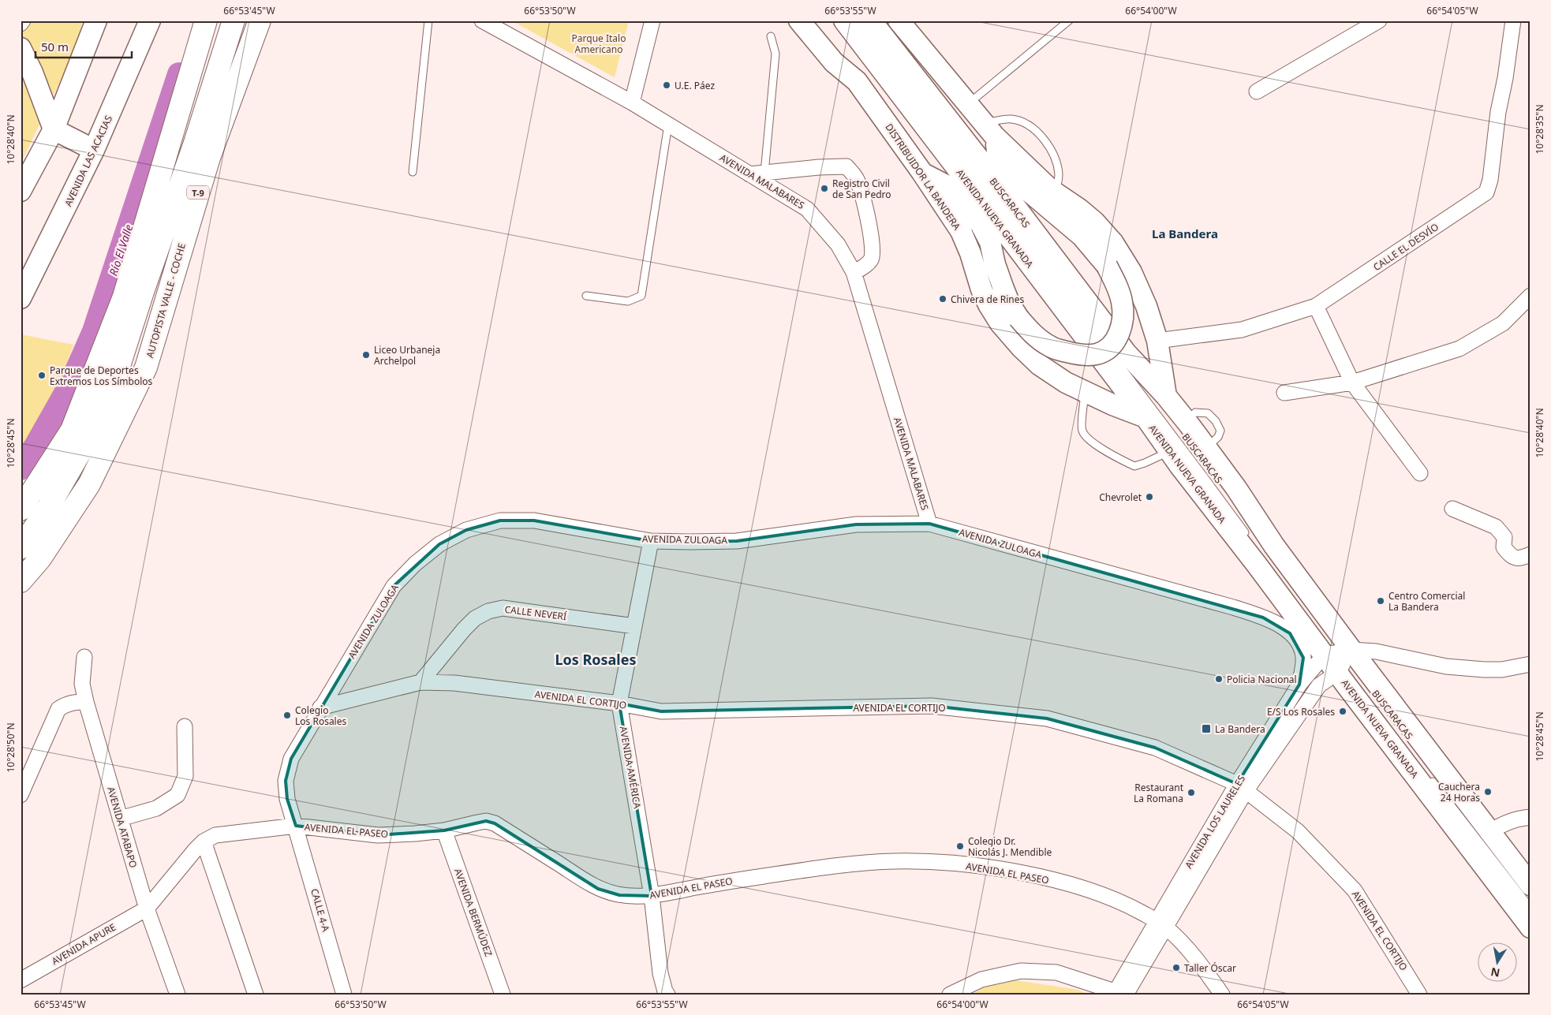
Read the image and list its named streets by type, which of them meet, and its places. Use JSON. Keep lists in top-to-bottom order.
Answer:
{
  "streets": {
    "highway": ["T-9", "AUTOPISTA VALLE - COCHE"],
    "main road": ["AVENIDA LAS ACACIAS", "DISTRIBUIDOR LA BANDERA", "AVENIDA NUEVA GRANADA"],
    "street": [
      "AVENIDA MALABARES",
      "CALLE EL DESVÍO",
      "AVENIDA ZULOAGA",
      "CALLE NEVERÍ",
      "AVENIDA EL CORTIJO",
      "AVENIDA AMÉRICA",
      "AVENIDA LOS LAURELES",
      "AVENIDA ATABAPO",
      "AVENIDA EL PASEO",
      "CALLE 4-A",
      "AVENIDA BERMÚDEZ",
      "AVENIDA APURE"
    ],
    "lane": ["BUSCARACAS"]
  },
  "crossings": [
    ["DISTRIBUIDOR LA BANDERA", "AVENIDA NUEVA GRANADA"],
    ["AVENIDA MALABARES", "AVENIDA ZULOAGA"],
    ["AVENIDA NUEVA GRANADA", "AVENIDA ZULOAGA"],
    ["AVENIDA NUEVA GRANADA", "AVENIDA LOS LAURELES"],
    ["AVENIDA ZULOAGA", "AVENIDA EL CORTIJO"],
    ["AVENIDA ZULOAGA", "AVENIDA AMÉRICA"],
    ["AVENIDA ZULOAGA", "AVENIDA LOS LAURELES"],
    ["AVENIDA ZULOAGA", "AVENIDA EL PASEO"],
    ["AVENIDA ZULOAGA", "CALLE 4-A"],
    ["CALLE NEVERÍ", "AVENIDA EL CORTIJO"],
    ["CALLE NEVERÍ", "AVENIDA AMÉRICA"],
    ["AVENIDA EL CORTIJO", "AVENIDA AMÉRICA"],
    ["AVENIDA EL CORTIJO", "AVENIDA LOS LAURELES"],
    ["AVENIDA AMÉRICA", "AVENIDA EL PASEO"],
    ["AVENIDA LOS LAURELES", "AVENIDA EL PASEO"],
    ["AVENIDA ATABAPO", "AVENIDA EL PASEO"],
    ["AVENIDA ATABAPO", "AVENIDA APURE"],
    ["AVENIDA EL PASEO", "CALLE 4-A"],
    ["AVENIDA EL PASEO", "AVENIDA BERMÚDEZ"],
    ["AVENIDA EL PASEO", "AVENIDA APURE"]
  ],
  "districts": ["La Bandera", "Los Rosales"],
  "water": ["Río El Valle"],
  "parks": ["Parque Italo Americano"],
  "places": {
    "other": [
      "U.E. Páez",
      "Registro Civil de San Pedro",
      "Chivera de Rines",
      "Liceo Urbaneja Archelpol",
      "Parque de Deportes Extremos Los Símbolos",
      "Chevrolet",
      "Centro Comercial La Bandera",
      "Policia Nacional",
      "E/S Los Rosales",
      "Colegio Los Rosales",
      "Cauchera 24 Horas",
      "Restaurant La Romana",
      "Colegio Dr. Nicolás J. Mendible",
      "Taller Óscar"
    ],
    "transit": ["La Bandera"]
  },
  "scale_bar": "50 m",
  "north": "bottom",
  "coordinates": [
    "66°53'45\"W",
    "66°53'50\"W",
    "66°53'55\"W",
    "66°54'00\"W",
    "66°54'05\"W",
    "10°28'35\"N",
    "10°28'40\"N",
    "10°28'45\"N",
    "10°28'50\"N"
  ]
}
